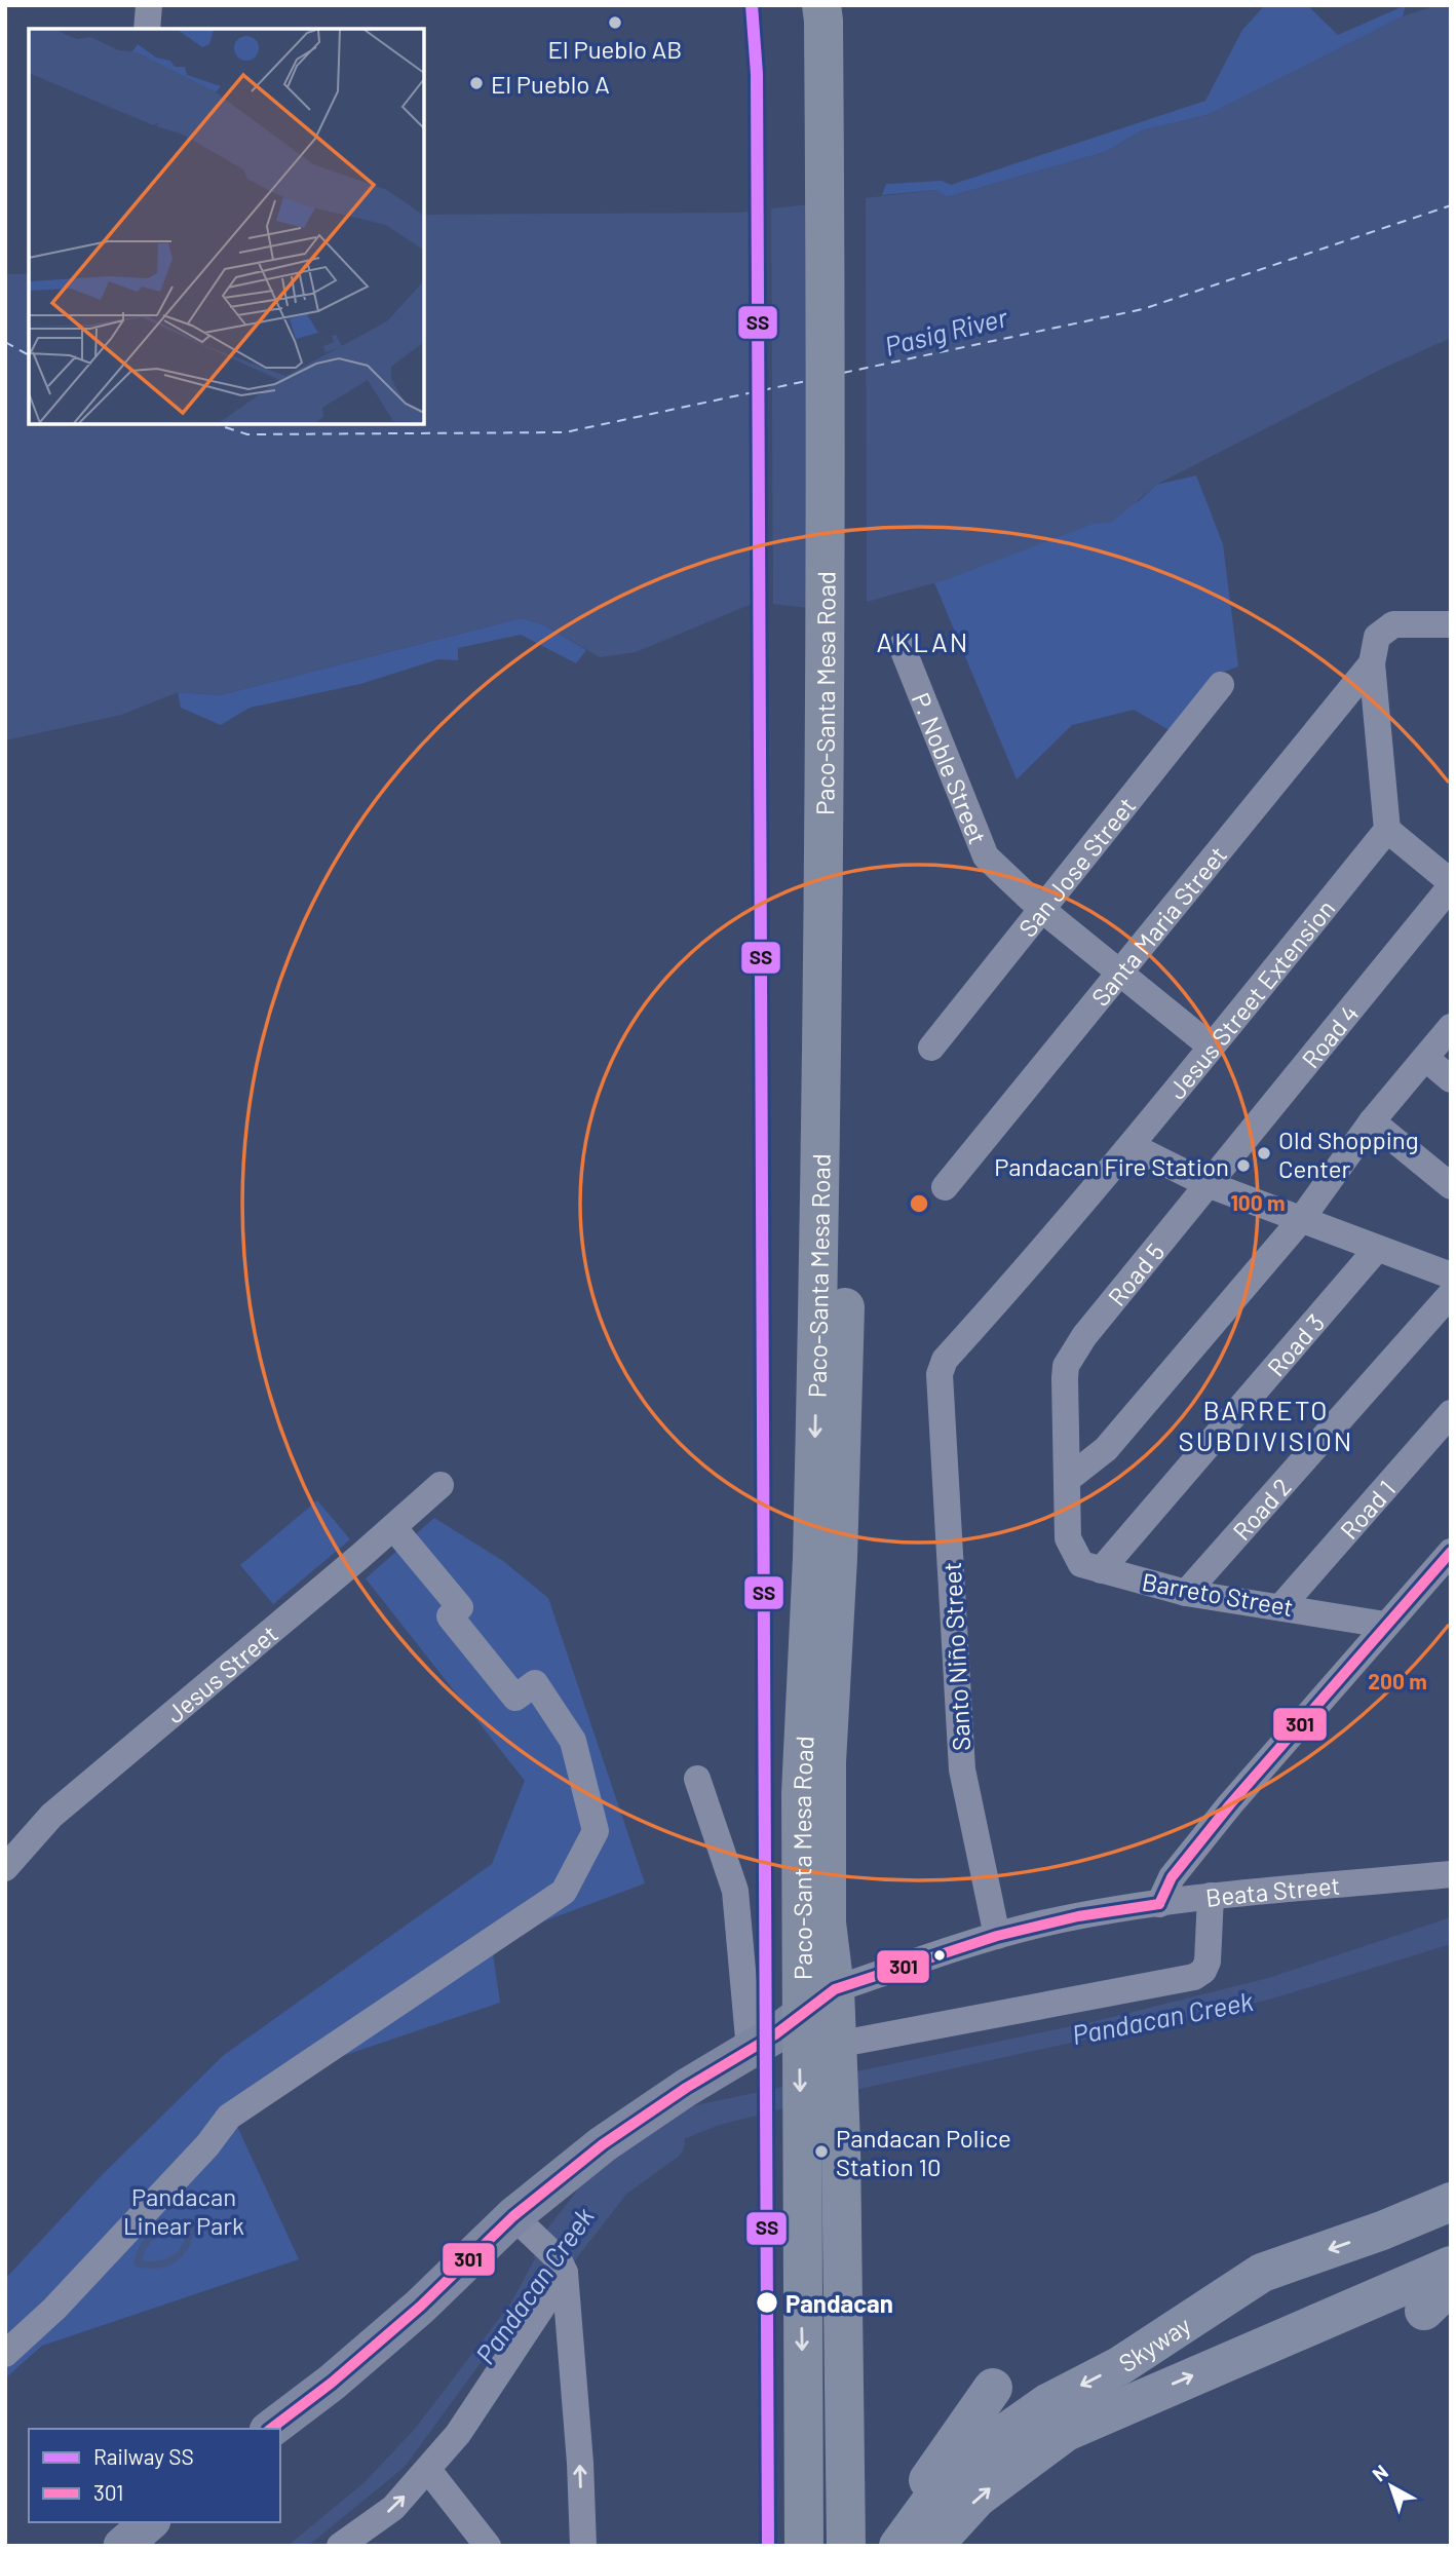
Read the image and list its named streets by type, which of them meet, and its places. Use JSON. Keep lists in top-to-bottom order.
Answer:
{
  "streets": {
    "highway": ["Skyway"],
    "main road": ["Paco-Santa Mesa Road", "Beata Street"],
    "street": [
      "P. Noble Street",
      "San Jose Street",
      "Santa Maria Street",
      "Jesus Street Extension",
      "Road 4",
      "Road 5",
      "Road 3",
      "Road 2",
      "Road 1",
      "Barreto Street",
      "Santo Niño Street",
      "Jesus Street"
    ]
  },
  "crossings": [
    ["Paco-Santa Mesa Road", "Beata Street"],
    ["P. Noble Street", "San Jose Street"],
    ["P. Noble Street", "Santa Maria Street"],
    ["P. Noble Street", "Jesus Street Extension"],
    ["Jesus Street Extension", "Santo Niño Street"],
    ["Road 4", "Road 5"],
    ["Road 5", "Barreto Street"],
    ["Road 3", "Barreto Street"],
    ["Road 2", "Barreto Street"],
    ["Road 1", "Barreto Street"],
    ["Santo Niño Street", "Beata Street"]
  ],
  "districts": ["AKLAN", "BARRETO SUBDIVISION"],
  "water": ["Pasig River", "Pandacan Creek"],
  "parks": ["Pandacan Linear Park"],
  "places": [
    "El Pueblo AB",
    "El Pueblo A",
    "Old Shopping Center",
    "Pandacan Fire Station",
    "Pandacan Police Station 10",
    "Pandacan"
  ],
  "lines": ["rail line SS", "transit line 301"],
  "legend": ["Railway SS", "301"],
  "north": "top left",
  "rings": ["100 m", "200 m"]
}
